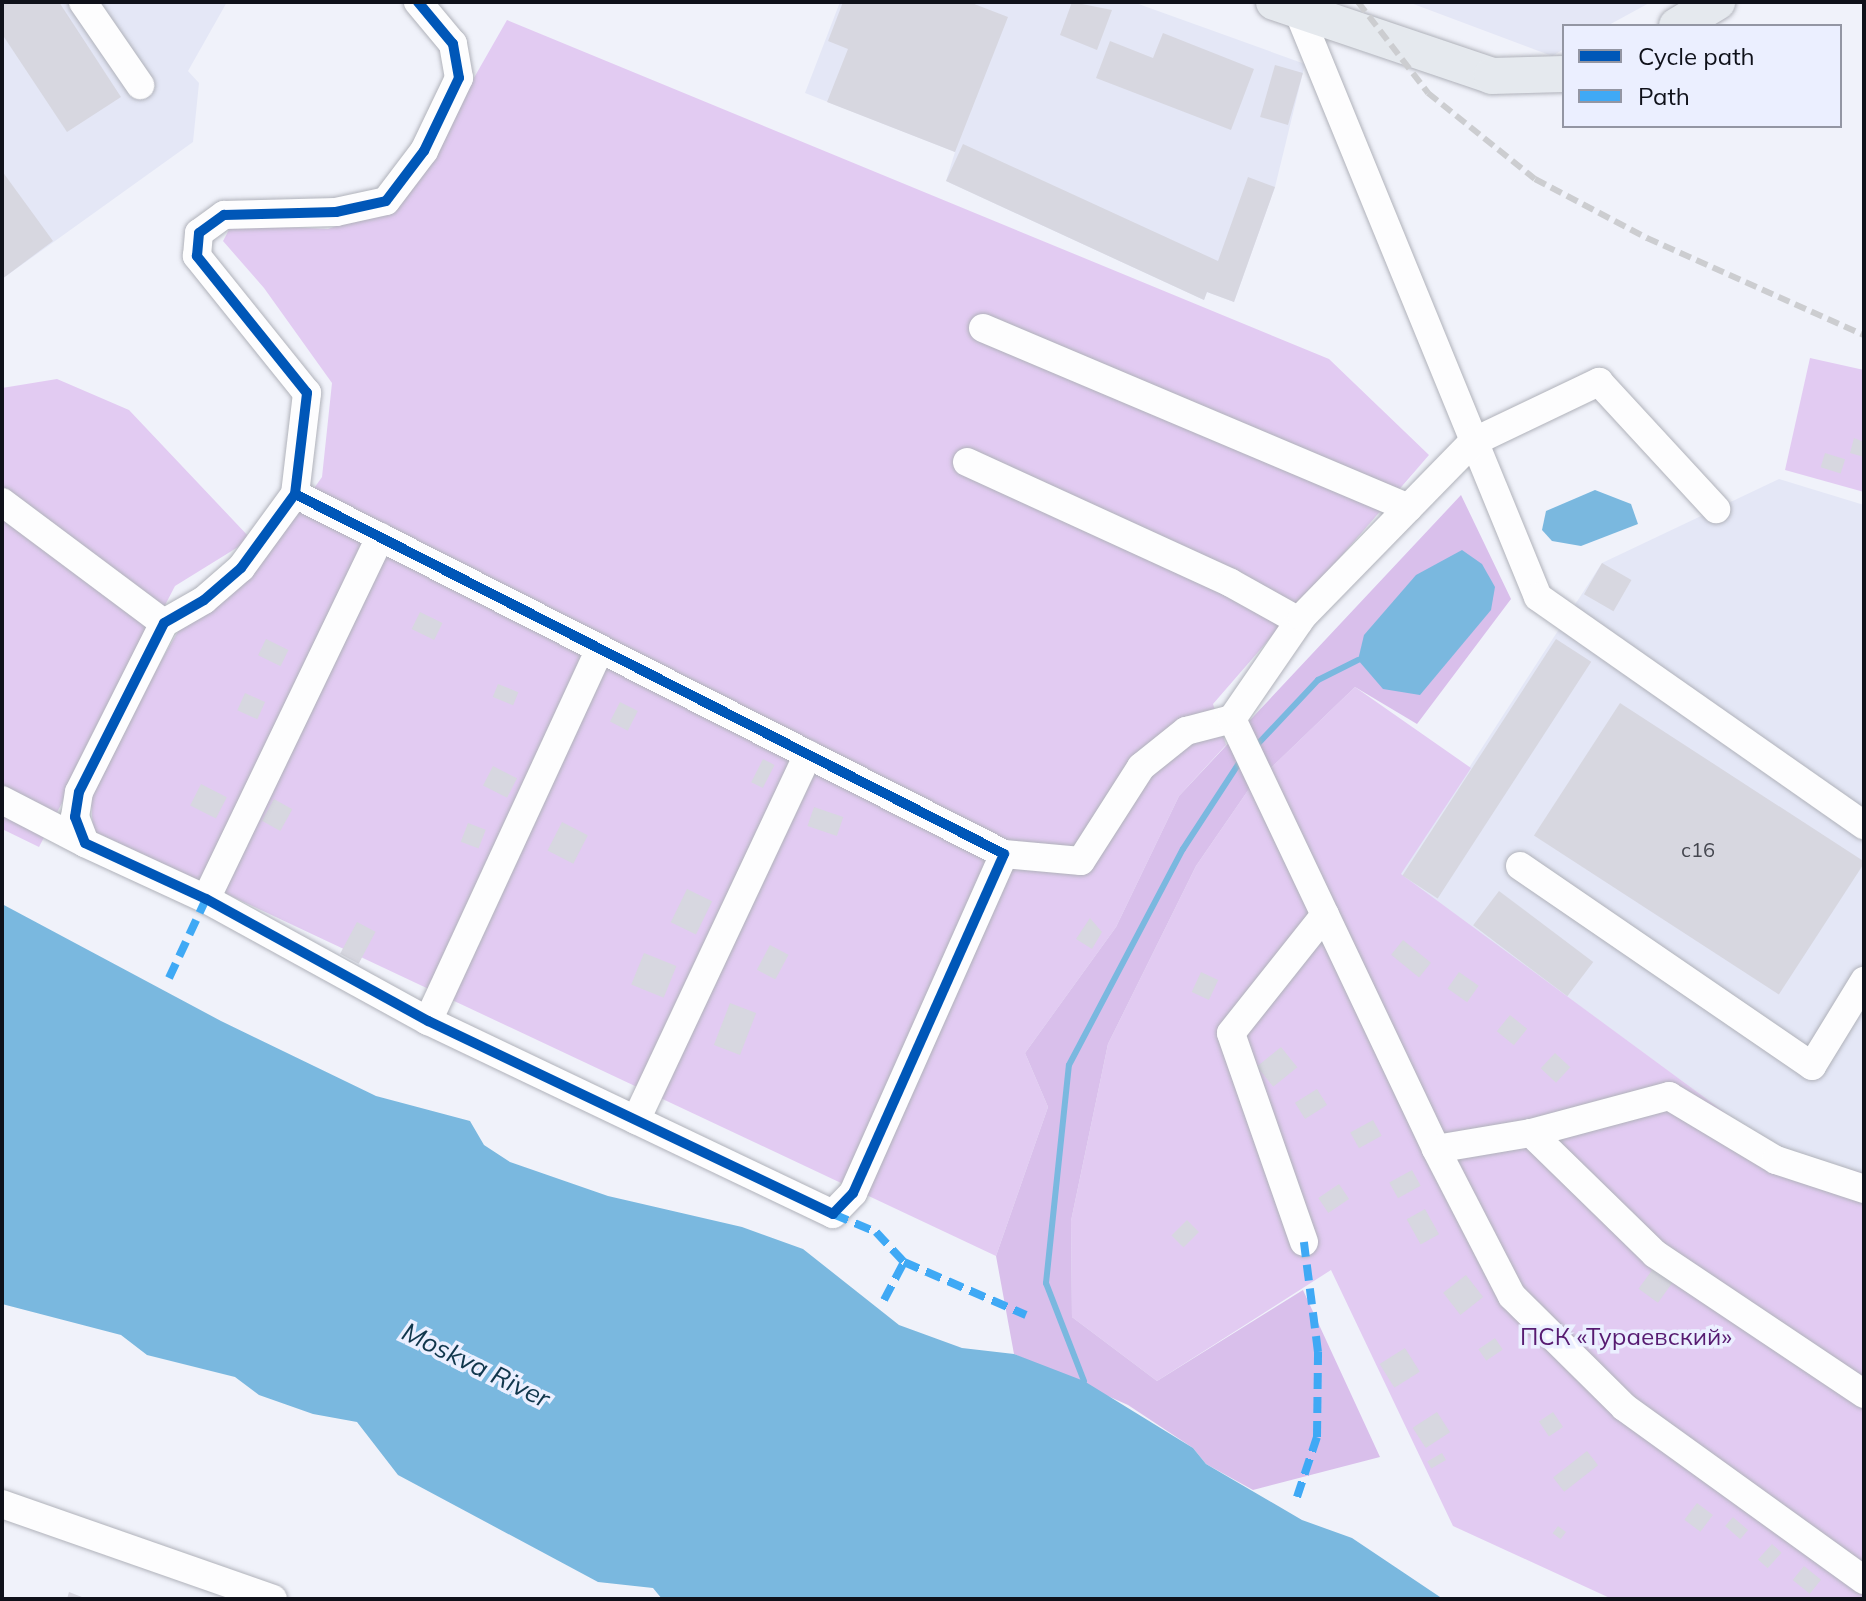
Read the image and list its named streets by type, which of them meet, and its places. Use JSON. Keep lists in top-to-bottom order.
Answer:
{
  "water": ["Moskva River"],
  "parks": ["ПСК «Тураевский»"],
  "house_numbers": ["с16"],
  "legend": ["Cycle path", "Path"]
}
